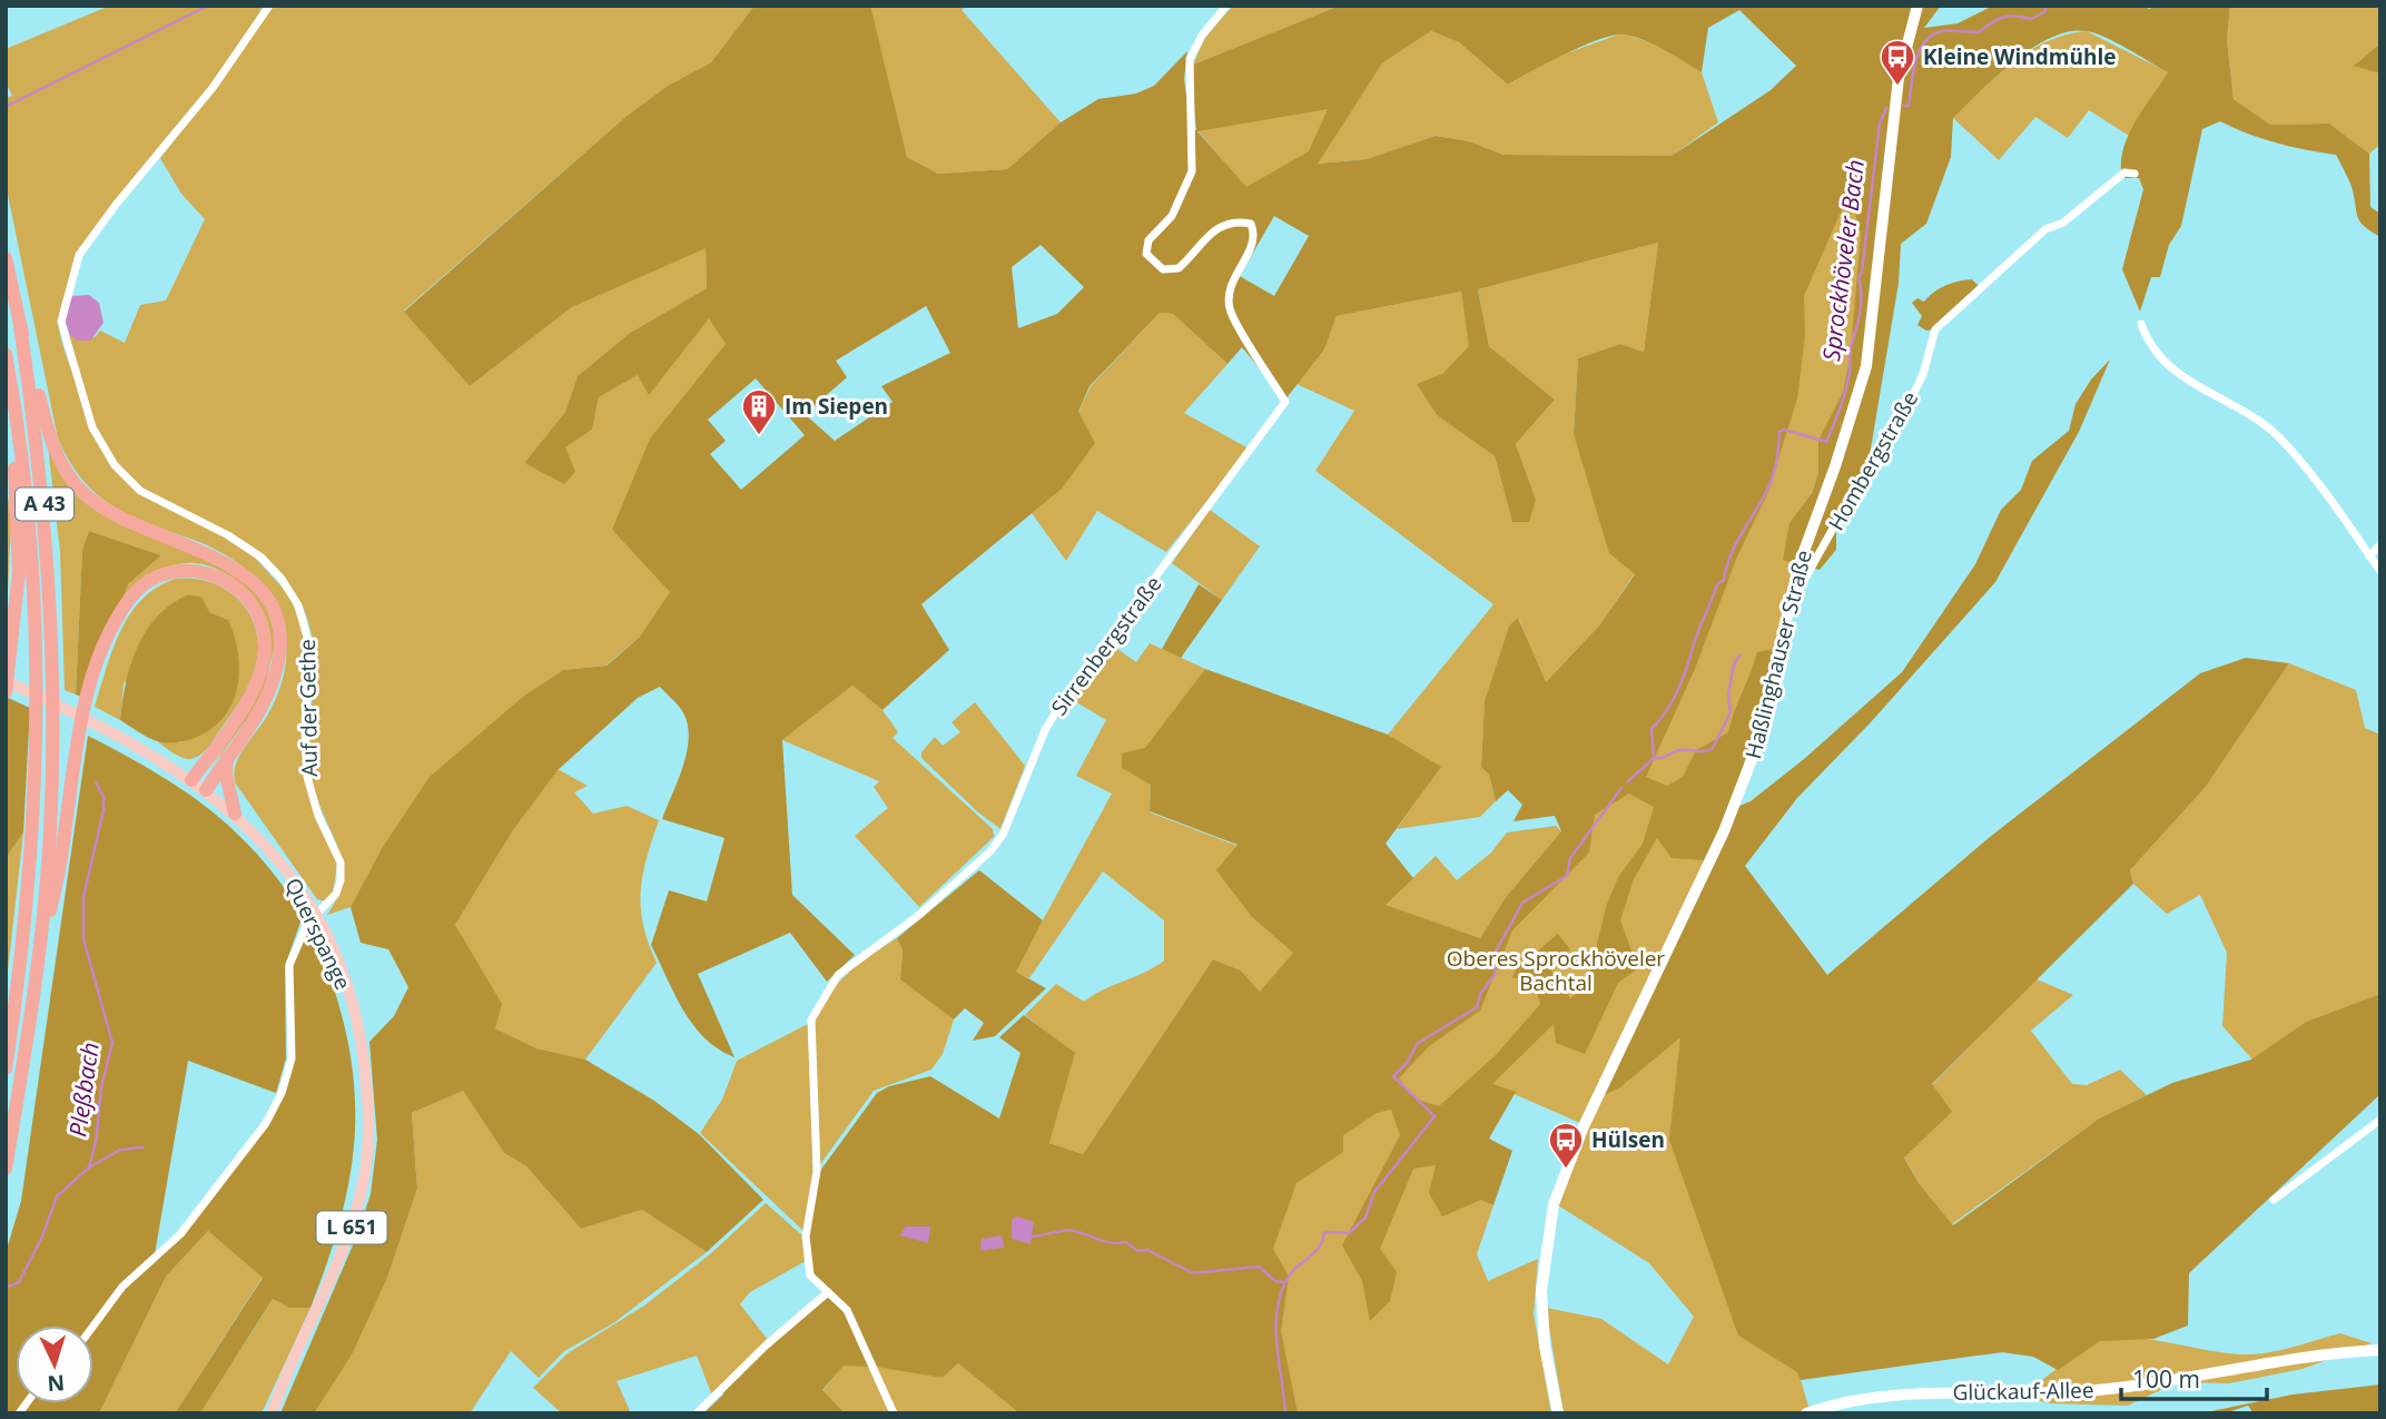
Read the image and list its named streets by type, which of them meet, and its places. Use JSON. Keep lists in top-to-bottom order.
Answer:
{
  "streets": {
    "highway": ["A 43"],
    "main road": [
      "Haßlinghauser Straße",
      "Querspange",
      "L 651",
      "Glückauf-Allee"
    ],
    "street": ["Hombergstraße", "Sirrenbergstraße", "Auf der Gethe"]
  },
  "crossings": [
    ["Hombergstraße", "Haßlinghauser Straße"],
    ["Auf der Gethe", "Querspange"]
  ],
  "water": ["Sprockhöveler Bach", "Pleßbach"],
  "parks": ["Oberes Sprockhöveler Bachtal"],
  "places": {
    "bus stop": ["Kleine Windmühle", "Hülsen"],
    "building": ["Im Siepen"]
  },
  "scale_bar": "100 m",
  "north": "bottom"
}
